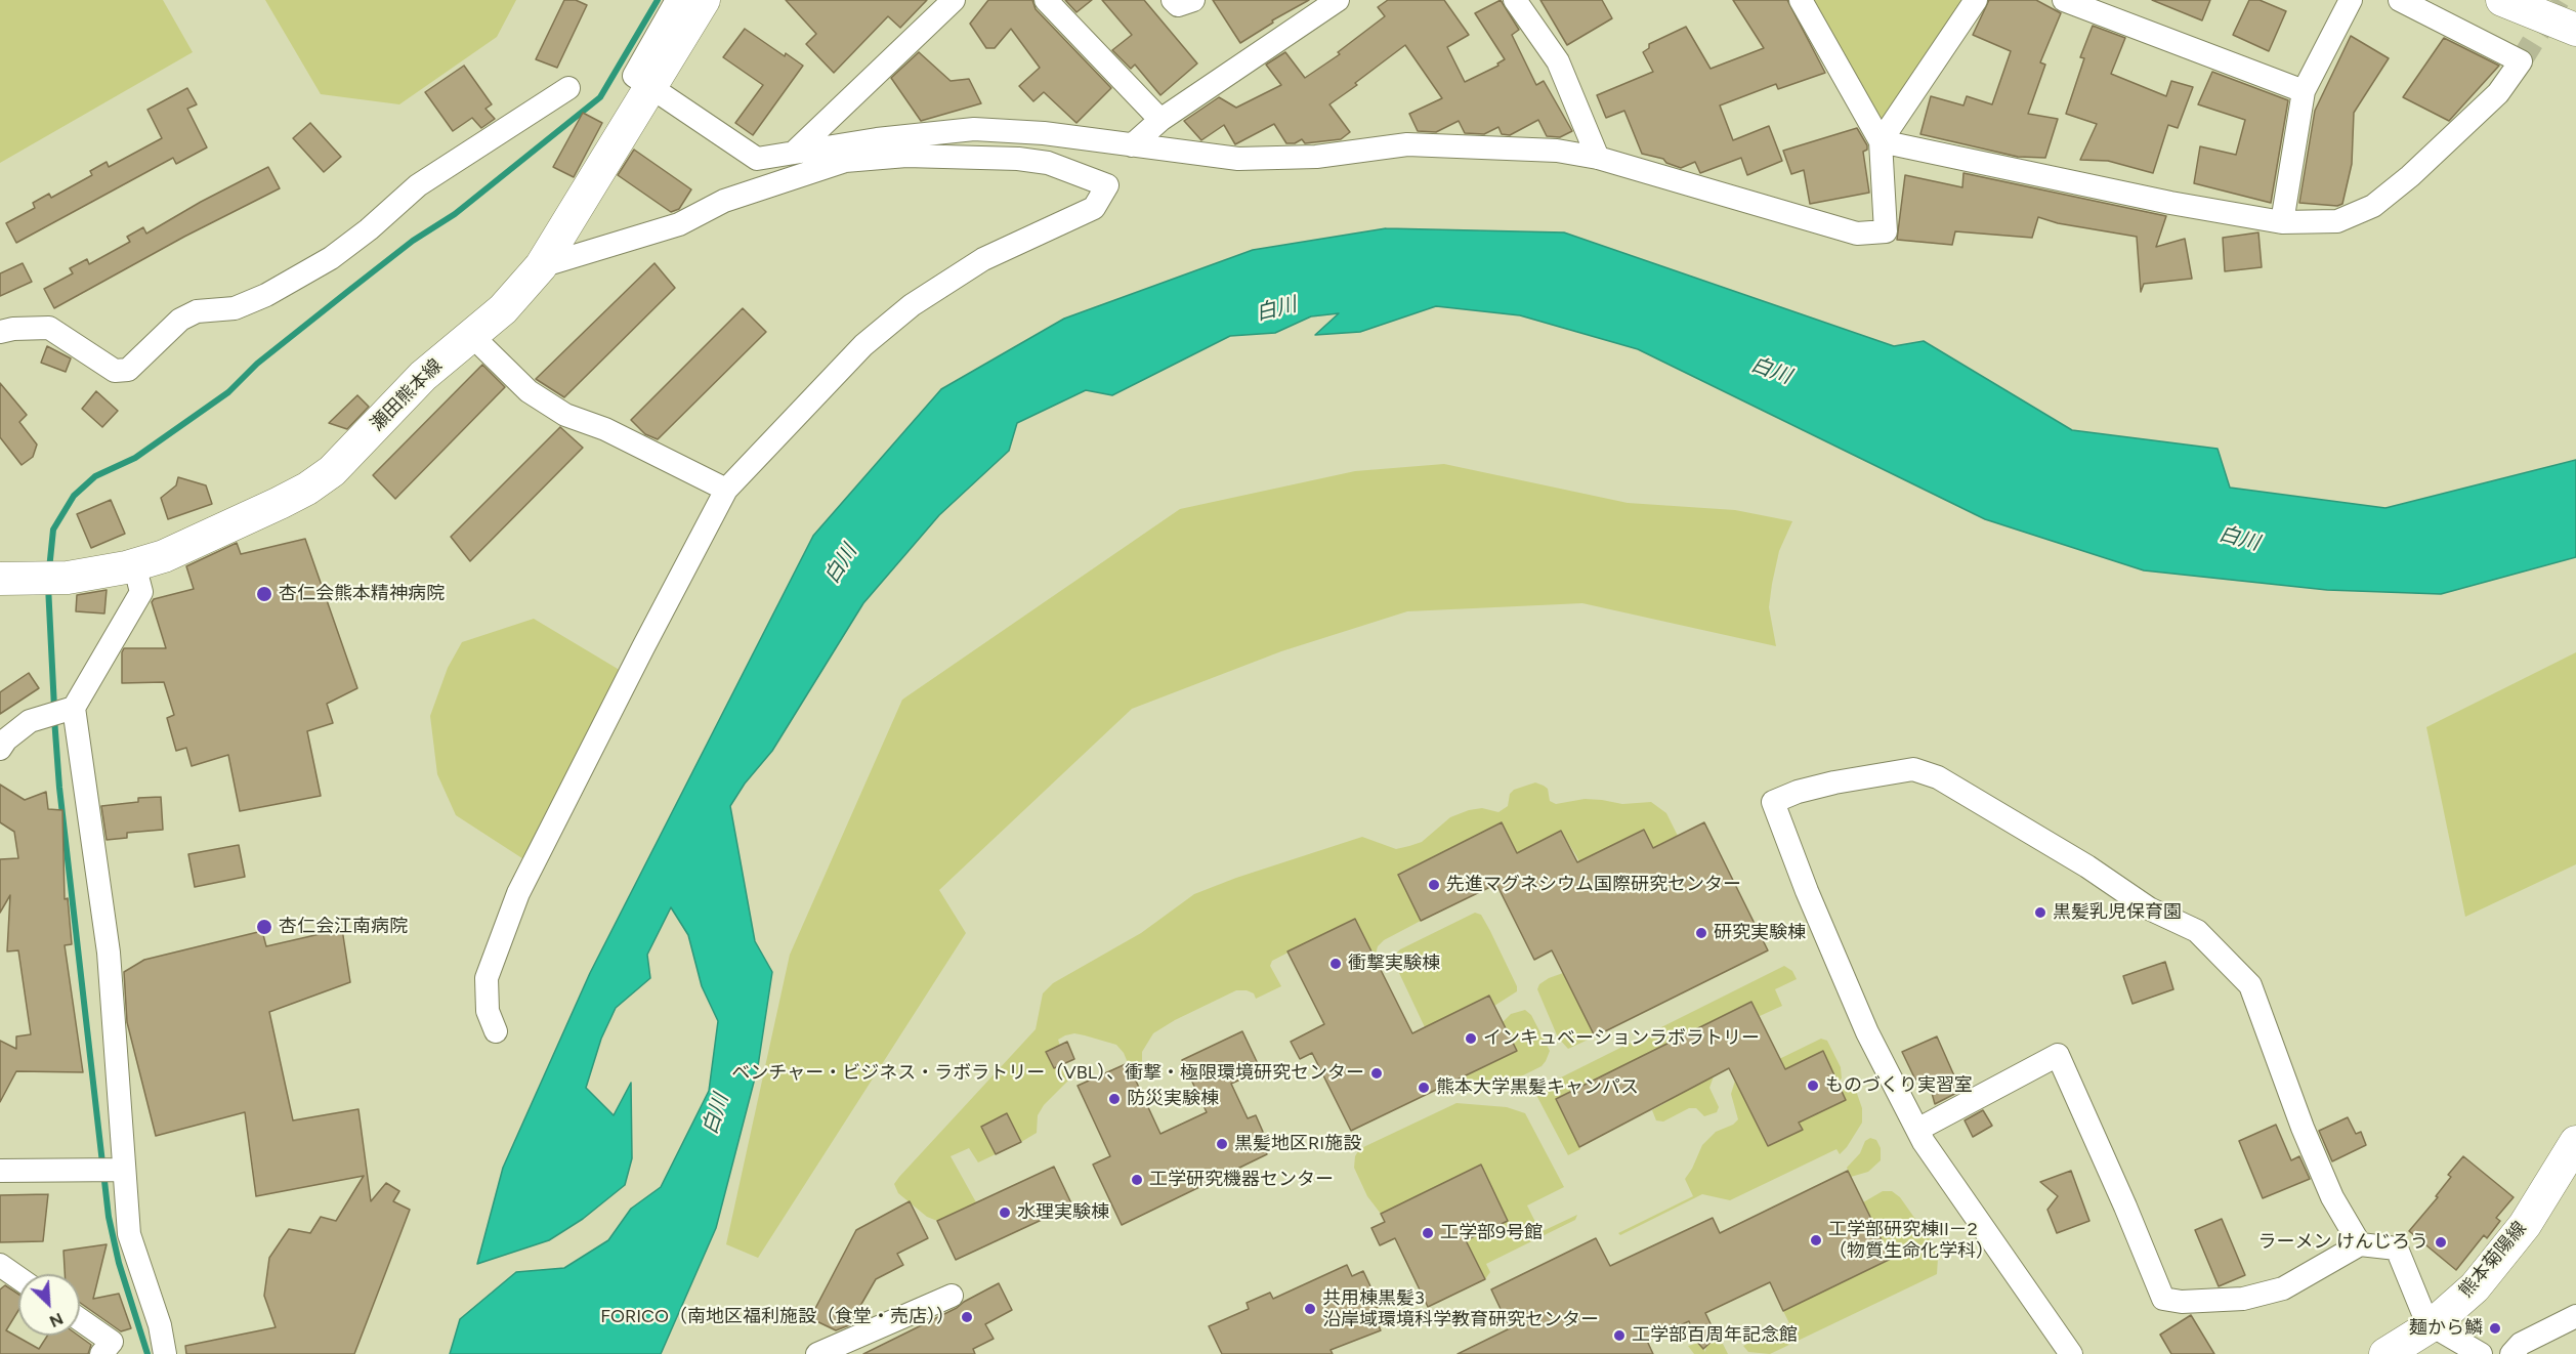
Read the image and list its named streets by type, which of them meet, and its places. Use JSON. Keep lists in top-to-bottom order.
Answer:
{
  "streets": {
    "main road": ["瀬田熊本線", "熊本菊陽線"]
  },
  "water": ["白川"],
  "places": [
    "杏仁会熊本精神病院",
    "先進マグネシウム国際研究センター",
    "黒髪乳児保育園",
    "杏仁会江南病院",
    "研究実験棟",
    "衝撃実験棟",
    "インキュベーションラボラトリー",
    "ベンチャー・ビジネス・ラボラトリー（VBL）、衝撃・極限環境研究センター",
    "ものづくり実習室",
    "熊本大学黒髪キャンパス",
    "防災実験棟",
    "黒髪地区RI施設",
    "工学研究機器センター",
    "水理実験棟",
    "工学部9号館",
    "工学部研究棟II－2 （物質生命化学科）",
    "ラーメン けんじろう",
    "共用棟黒髪3 沿岸域環境科学教育研究センター",
    "FORICO（南地区福利施設（食堂・売店））",
    "麺から鱗",
    "工学部百周年記念館"
  ],
  "north": "bottom right"
}
